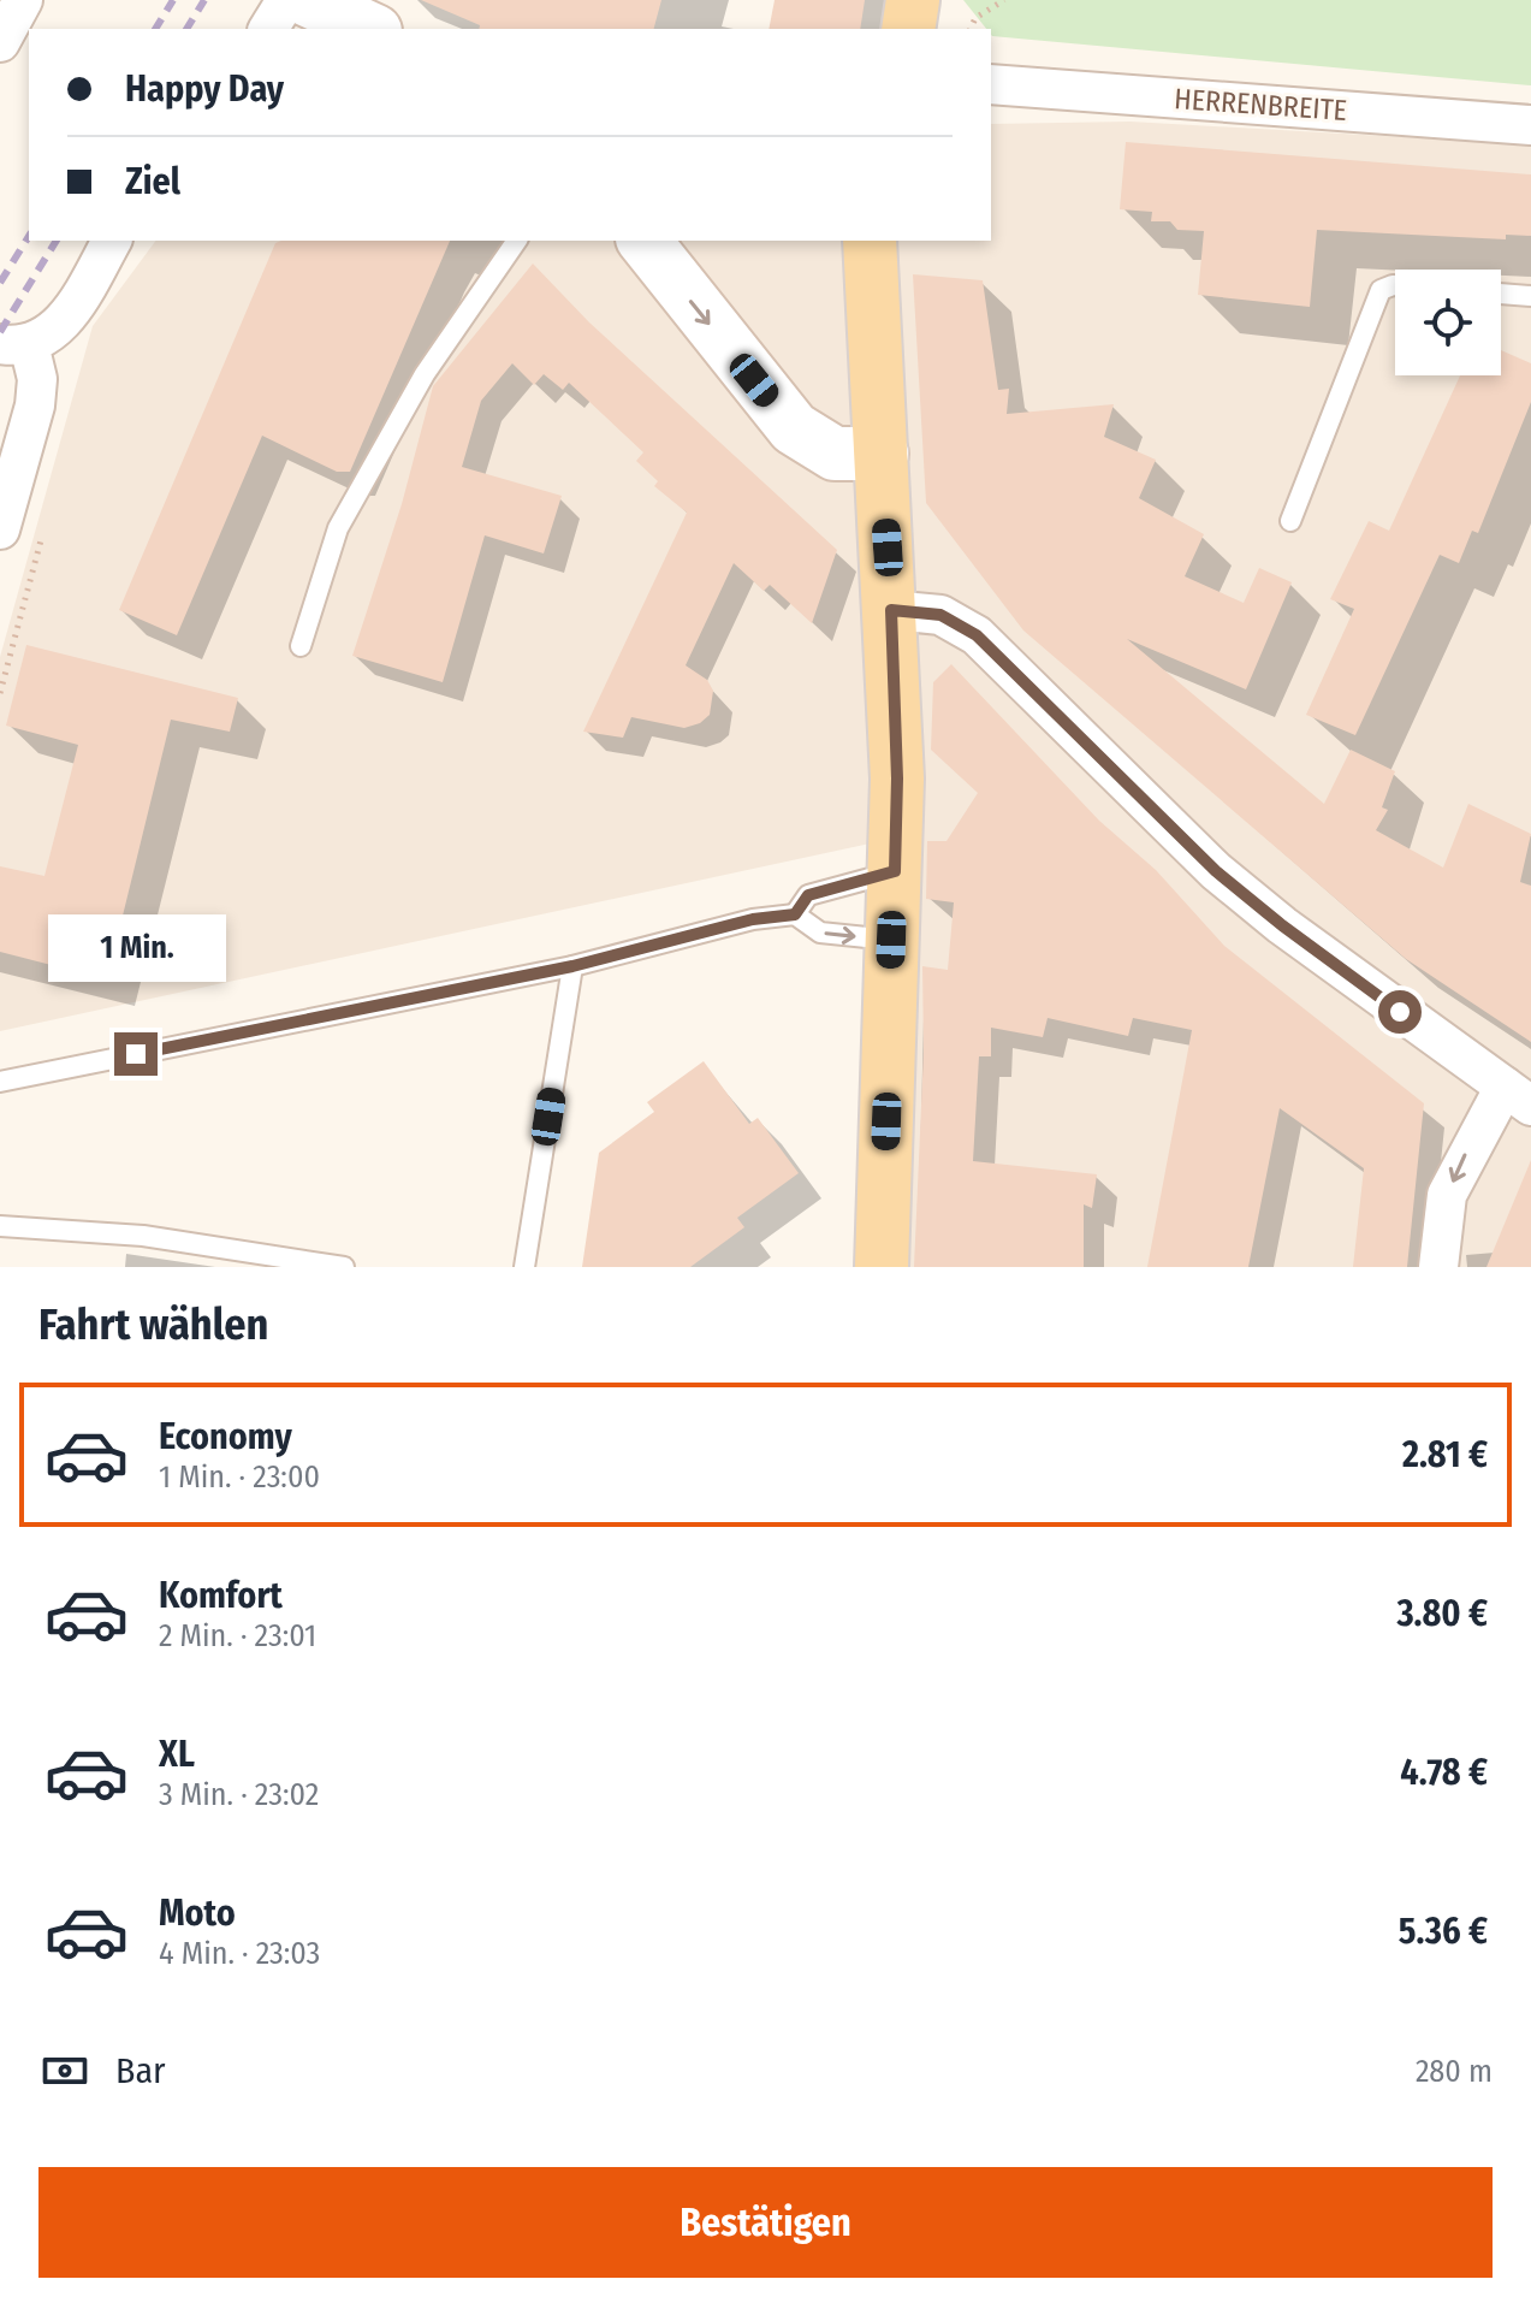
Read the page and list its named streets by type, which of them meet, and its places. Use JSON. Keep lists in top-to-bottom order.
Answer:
{
  "streets": {
    "street": ["HERRENBREITE"]
  },
  "page": {
    "banner": ["Happy Day", "Ziel"],
    "bubble": "1 Min.",
    "heading": "Fahrt wählen",
    "list": [
      {
        "name": "Economy",
        "note": "1 Min. · 23:00",
        "value": "2.81 €"
      },
      {
        "name": "Komfort",
        "note": "2 Min. · 23:01",
        "value": "3.80 €"
      },
      {
        "name": "XL",
        "note": "3 Min. · 23:02",
        "value": "4.78 €"
      },
      {
        "name": "Moto",
        "note": "4 Min. · 23:03",
        "value": "5.36 €"
      }
    ],
    "pay": ["Bar", "280 m"],
    "buttons": "Bestätigen"
  }
}
